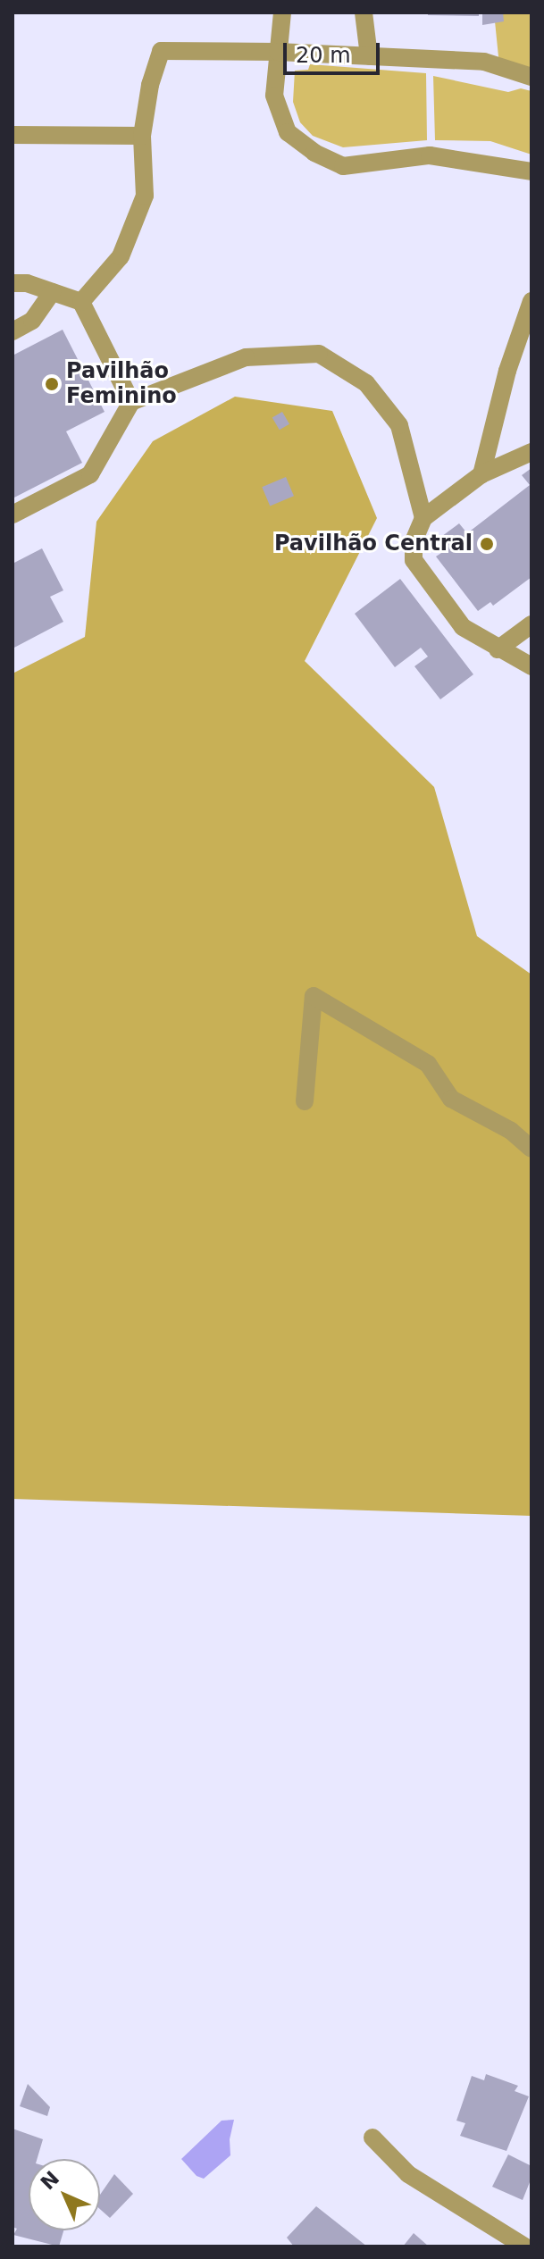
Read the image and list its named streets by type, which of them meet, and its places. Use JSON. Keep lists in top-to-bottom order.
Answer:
{
  "places": ["Pavilhão Feminino", "Pavilhão Central"],
  "scale_bar": "20 m",
  "north": "top left"
}
